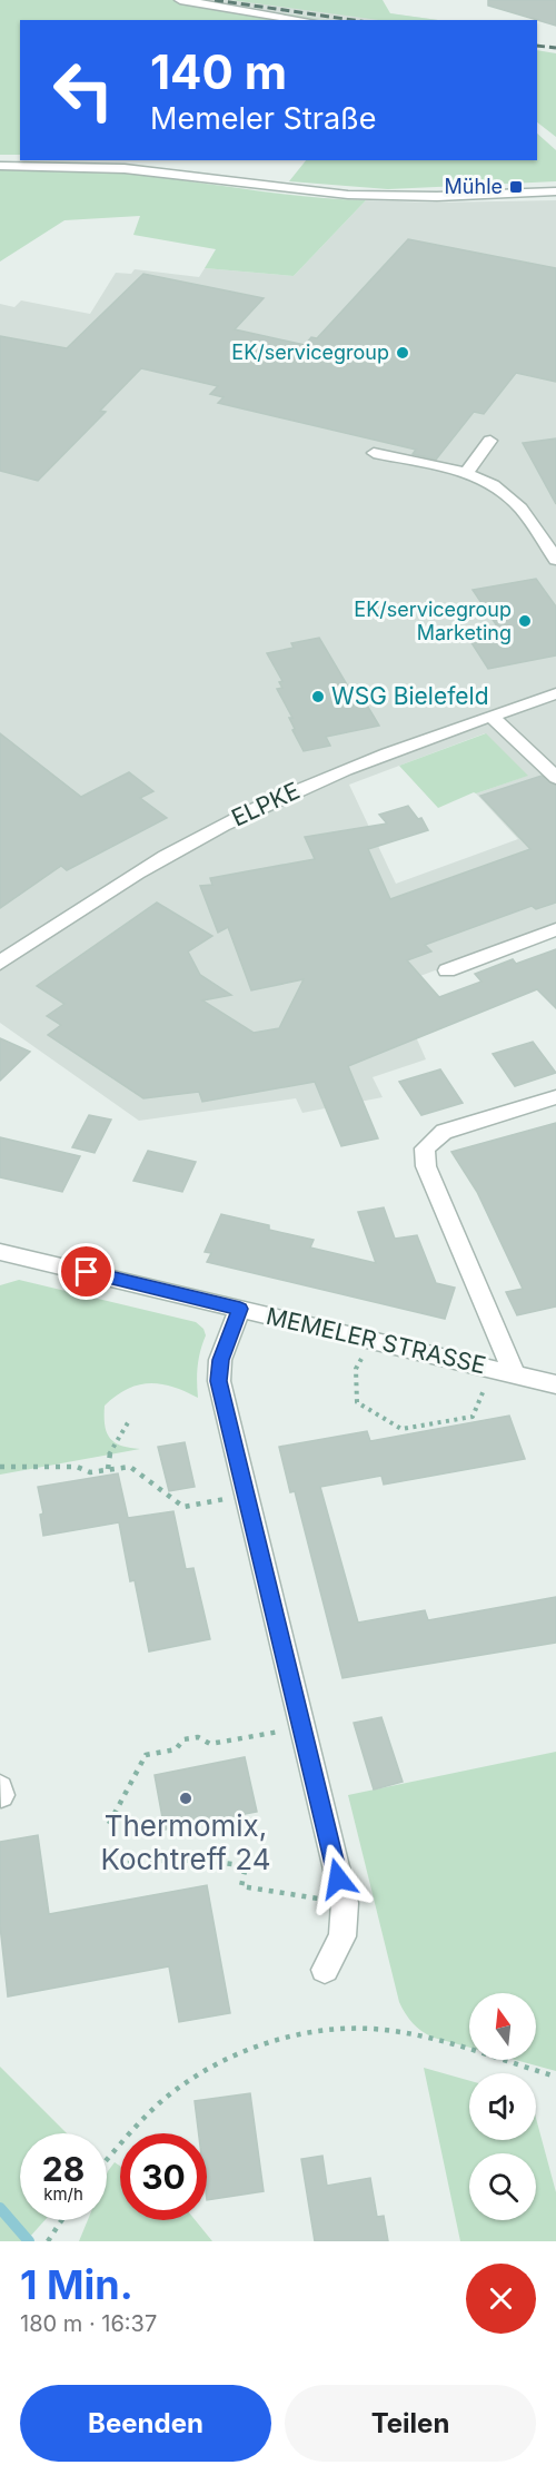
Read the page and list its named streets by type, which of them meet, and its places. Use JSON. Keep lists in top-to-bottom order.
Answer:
{
  "streets": {
    "street": ["ELPKE", "MEMELER STRASSE"]
  },
  "places": {
    "transit": ["Mühle"],
    "other": [
      "EK/servicegroup",
      "EK/servicegroup Marketing",
      "WSG Bielefeld",
      "Thermomix, Kochtreff 24"
    ]
  },
  "north": "top",
  "page": {
    "turn": ["140 m", "Memeler Straße"],
    "speed": "28 km/h",
    "limit": "30",
    "heading": ["1 Min.", "180 m · 16:37"],
    "buttons": ["Beenden", "Teilen"]
  }
}
